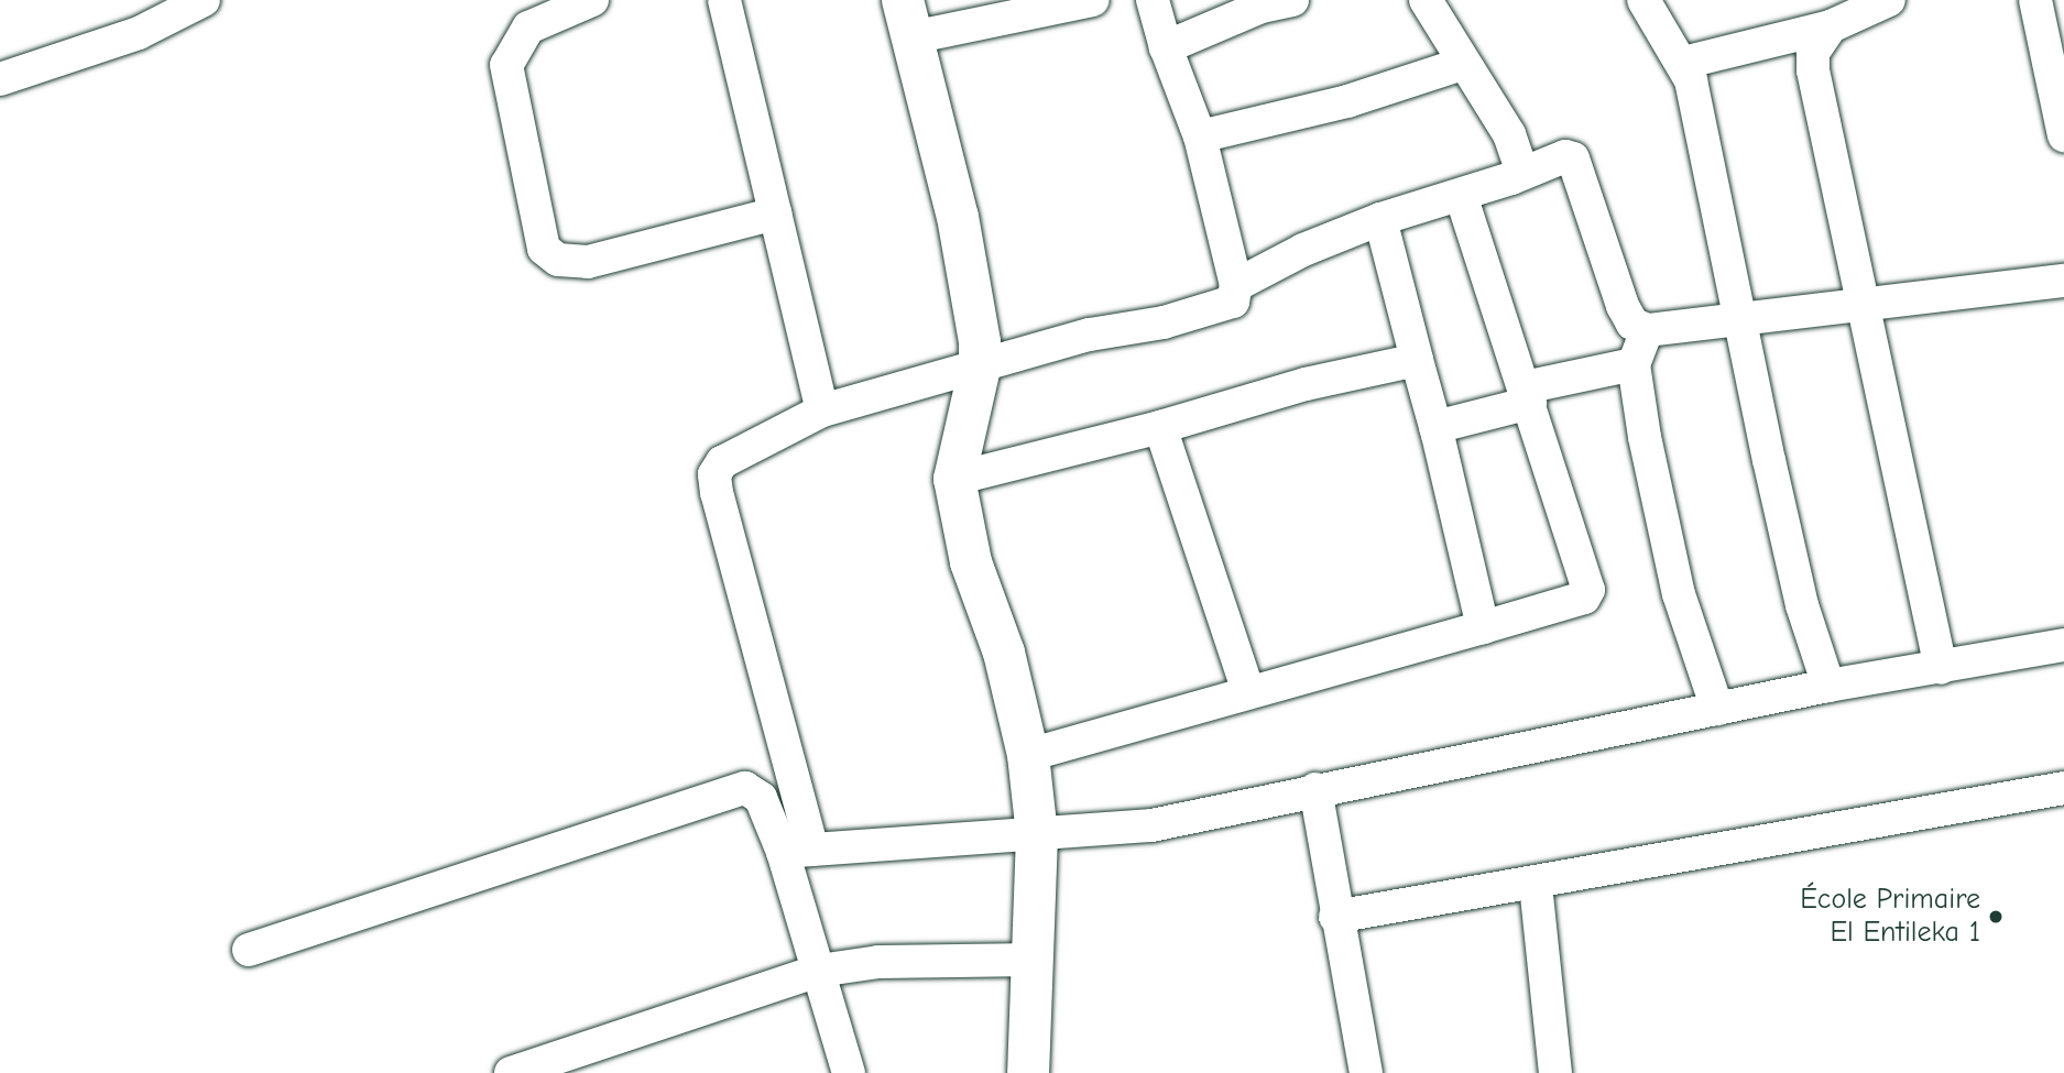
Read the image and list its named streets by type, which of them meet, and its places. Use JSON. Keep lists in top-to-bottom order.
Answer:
{
  "places": ["École Primaire El Entileka 1"]
}
